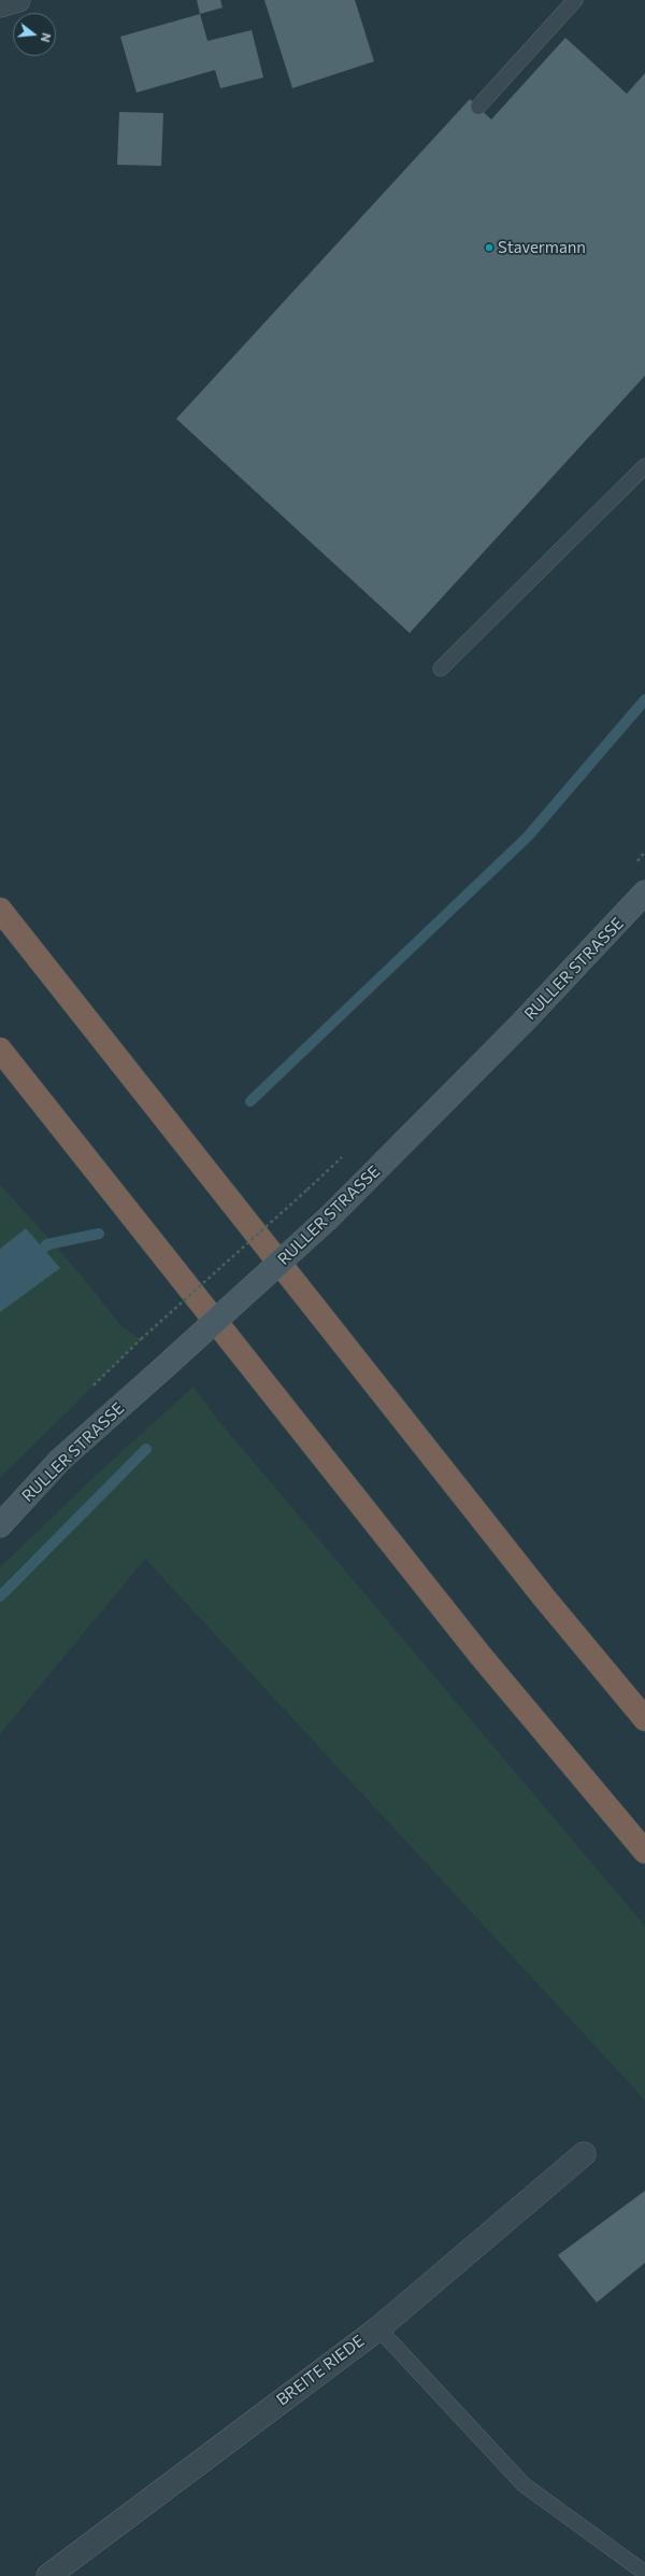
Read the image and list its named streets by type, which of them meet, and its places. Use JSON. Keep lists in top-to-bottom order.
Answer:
{
  "streets": {
    "main road": ["RULLER STRASSE"],
    "street": ["BREITE RIEDE"]
  },
  "places": ["Stavermann"],
  "north": "right"
}
